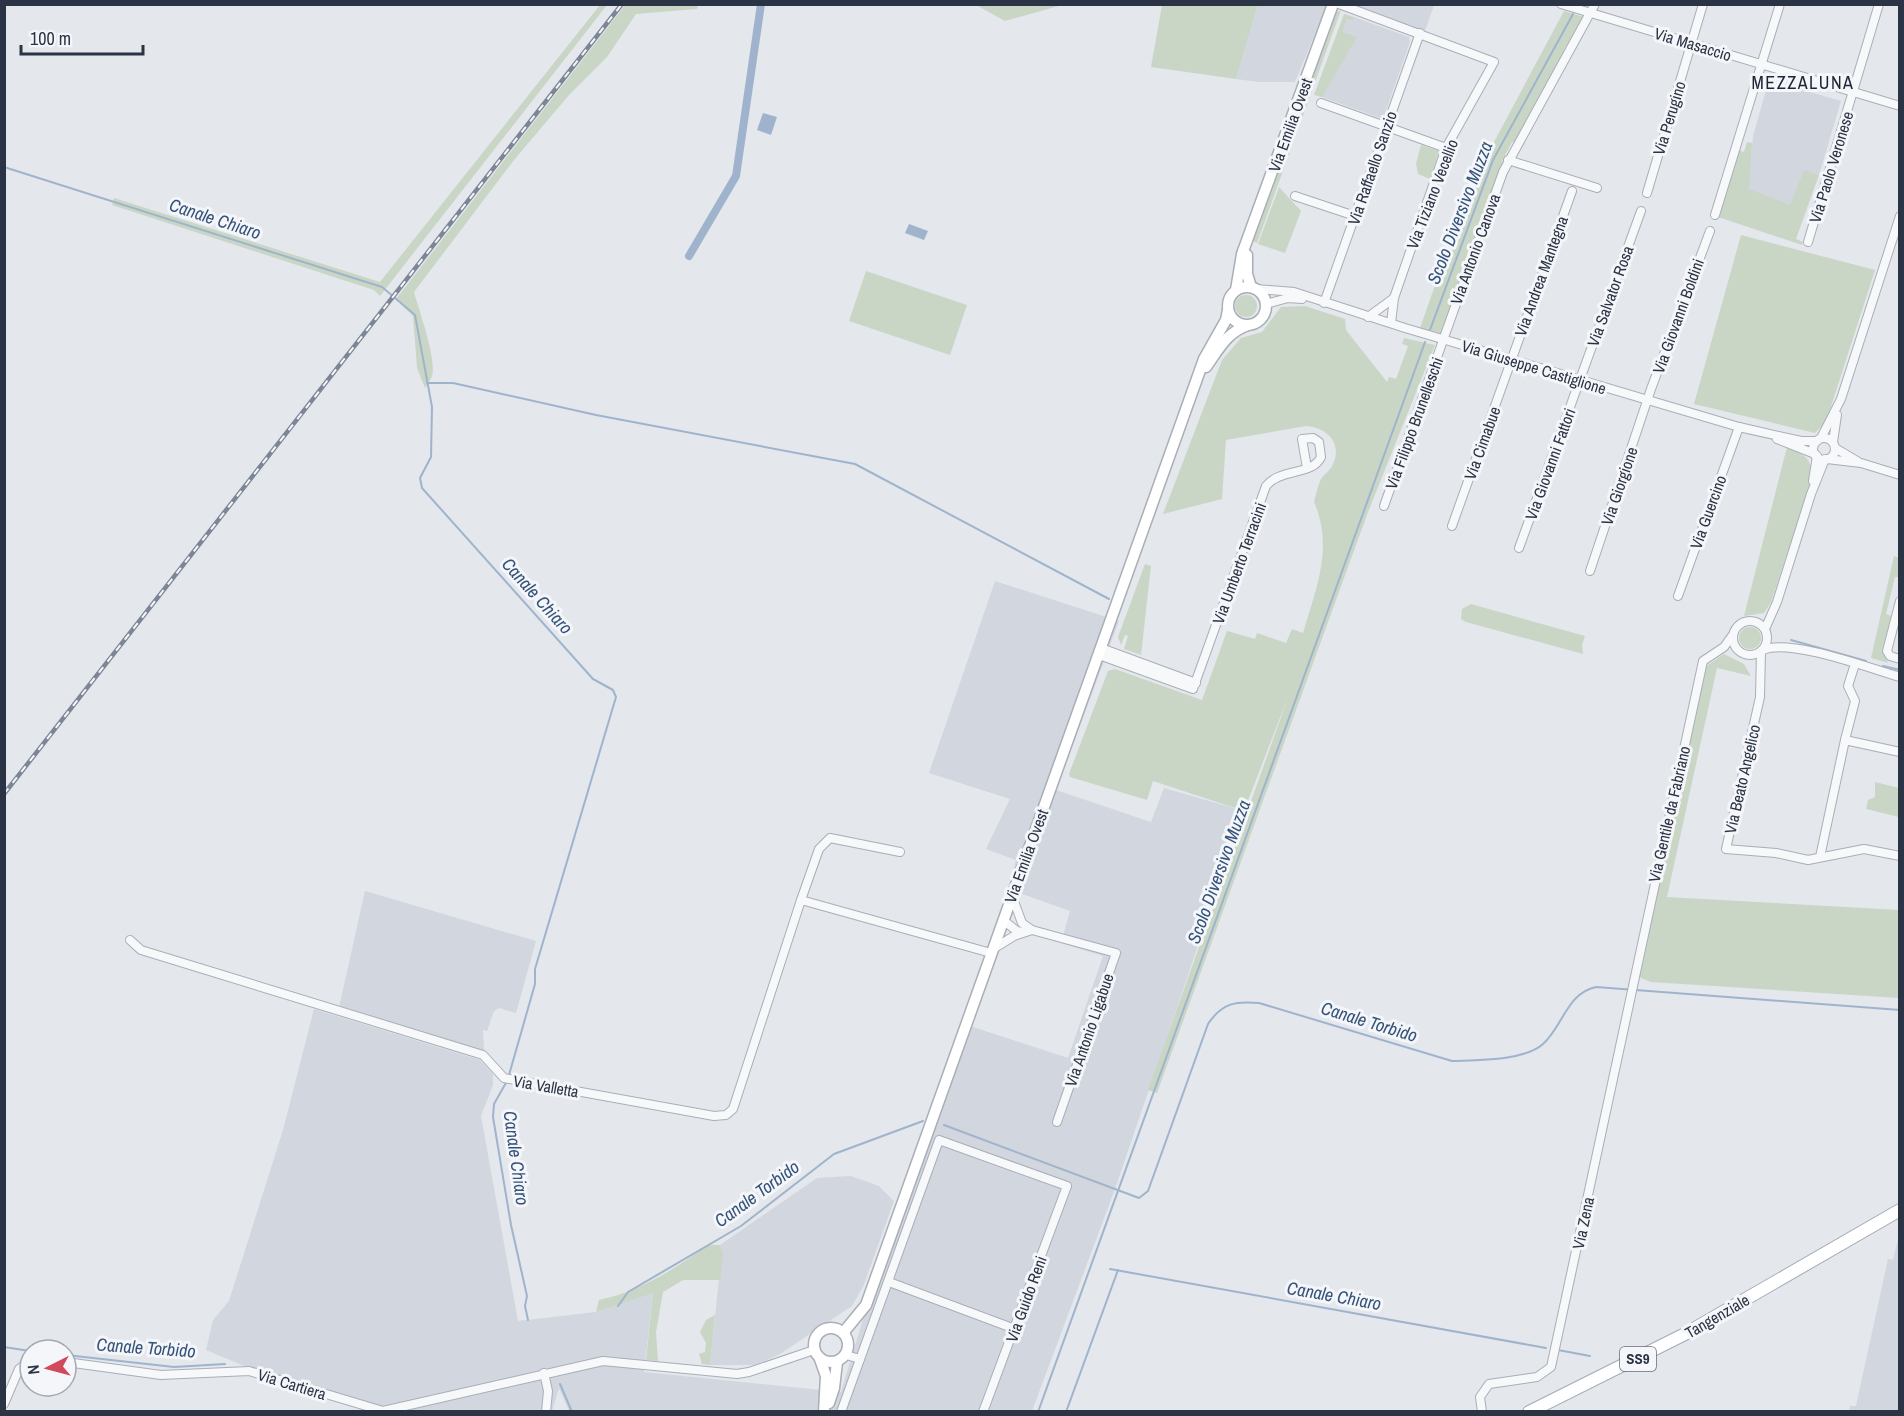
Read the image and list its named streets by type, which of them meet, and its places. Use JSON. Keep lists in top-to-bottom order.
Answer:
{
  "streets": {
    "main road": ["Via Emilia Ovest", "Tangenziale", "SS9"],
    "street": [
      "Via Masaccio",
      "Via Perugino",
      "Via Paolo Veronese",
      "Via Raffaello Sanzio",
      "Via Tiziano Vecellio",
      "Via Antonio Canova",
      "Via Andrea Mantegna",
      "Via Salvator Rosa",
      "Via Giovanni Boldini",
      "Via Giuseppe Castiglione",
      "Via Filippo Brunelleschi",
      "Via Cimabue",
      "Via Giovanni Fattori",
      "Via Giorgione",
      "Via Guercino",
      "Via Umberto Terracini",
      "Via Beato Angelico",
      "Via Gentile da Fabriano",
      "Via Antonio Ligabue",
      "Via Valletta",
      "Via Zena",
      "Via Guido Reni",
      "Via Cartiera"
    ]
  },
  "crossings": [
    ["Via Masaccio", "Via Perugino"],
    ["Via Masaccio", "Via Paolo Veronese"],
    ["Via Masaccio", "Via Antonio Canova"],
    ["Via Emilia Ovest", "Via Giuseppe Castiglione"],
    ["Via Emilia Ovest", "Via Umberto Terracini"],
    ["Via Emilia Ovest", "Via Antonio Ligabue"],
    ["Via Emilia Ovest", "Via Cartiera"],
    ["Via Raffaello Sanzio", "Via Tiziano Vecellio"],
    ["Via Raffaello Sanzio", "Via Giuseppe Castiglione"],
    ["Via Tiziano Vecellio", "Via Giuseppe Castiglione"],
    ["Via Antonio Canova", "Via Giuseppe Castiglione"],
    ["Via Antonio Canova", "Via Filippo Brunelleschi"],
    ["Via Andrea Mantegna", "Via Giuseppe Castiglione"],
    ["Via Andrea Mantegna", "Via Cimabue"],
    ["Via Salvator Rosa", "Via Giuseppe Castiglione"],
    ["Via Salvator Rosa", "Via Giovanni Fattori"],
    ["Via Giovanni Boldini", "Via Giuseppe Castiglione"],
    ["Via Giovanni Boldini", "Via Giorgione"],
    ["Via Giuseppe Castiglione", "Via Filippo Brunelleschi"],
    ["Via Giuseppe Castiglione", "Via Cimabue"],
    ["Via Giuseppe Castiglione", "Via Giovanni Fattori"],
    ["Via Giuseppe Castiglione", "Via Giorgione"],
    ["Via Giuseppe Castiglione", "Via Guercino"],
    ["Via Beato Angelico", "Via Gentile da Fabriano"],
    ["Via Gentile da Fabriano", "Via Zena"]
  ],
  "districts": ["MEZZALUNA"],
  "water": ["Scolo Diversivo Muzza", "Canale Chiaro", "Canale Torbido"],
  "scale_bar": "100 m",
  "north": "left"
}
